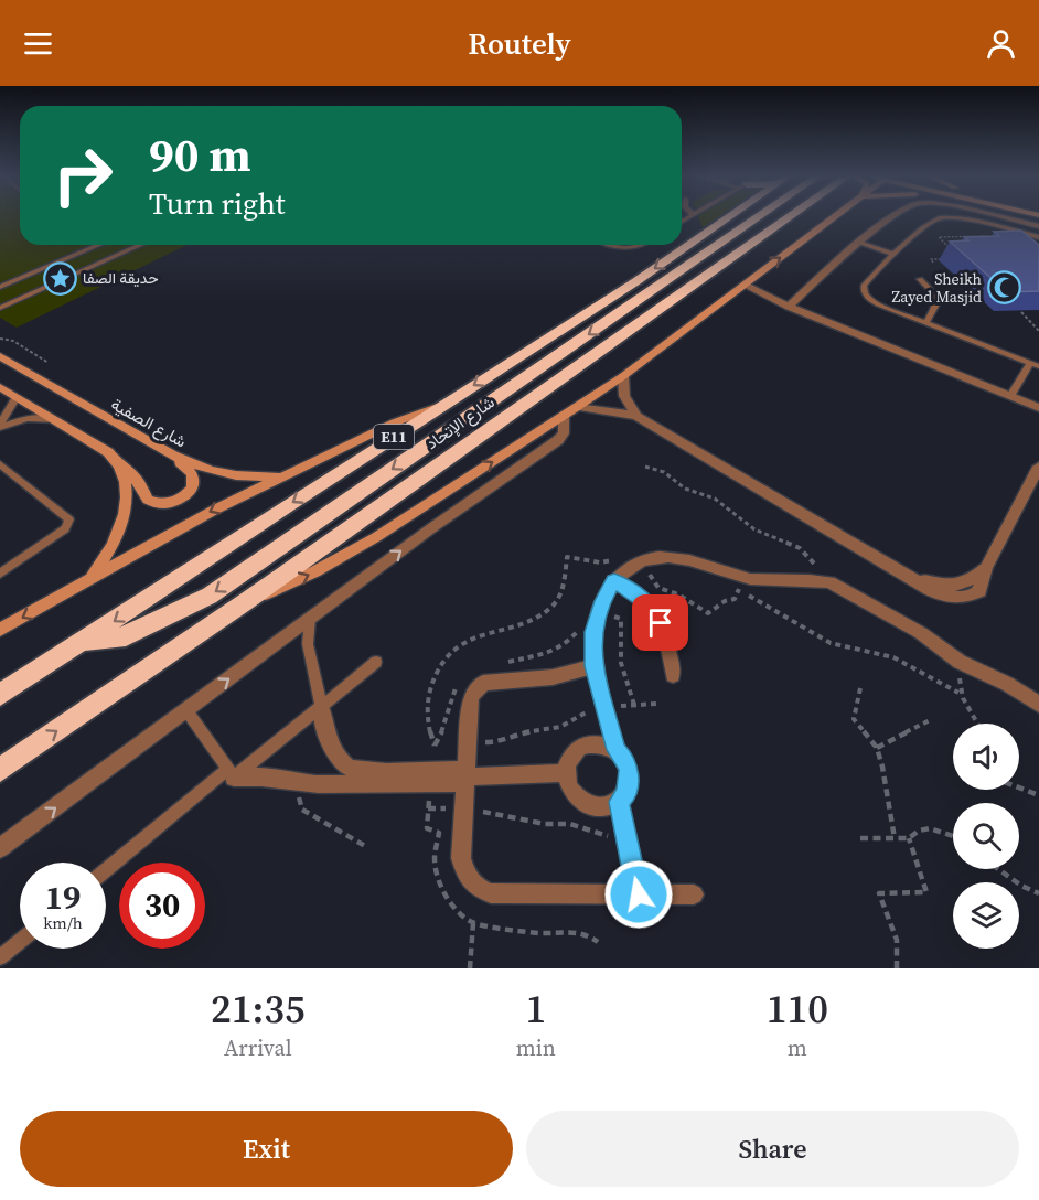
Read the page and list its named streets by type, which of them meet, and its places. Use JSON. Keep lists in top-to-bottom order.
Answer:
{
  "streets": {
    "highway": ["شارع الإتحاد", "E11"],
    "main road": ["شارع الصفية"]
  },
  "places": {
    "place": ["حديقة الصفا"],
    "mosque": ["Sheikh Zayed Masjid"]
  },
  "page": {
    "header": "Routely",
    "turn": ["90 m", "Turn right"],
    "speed": "19 km/h",
    "limit": "30",
    "eta": [
      "21:35",
      "Arrival",
      "1",
      "min",
      "110",
      "m"
    ],
    "buttons": ["Exit", "Share"]
  }
}
